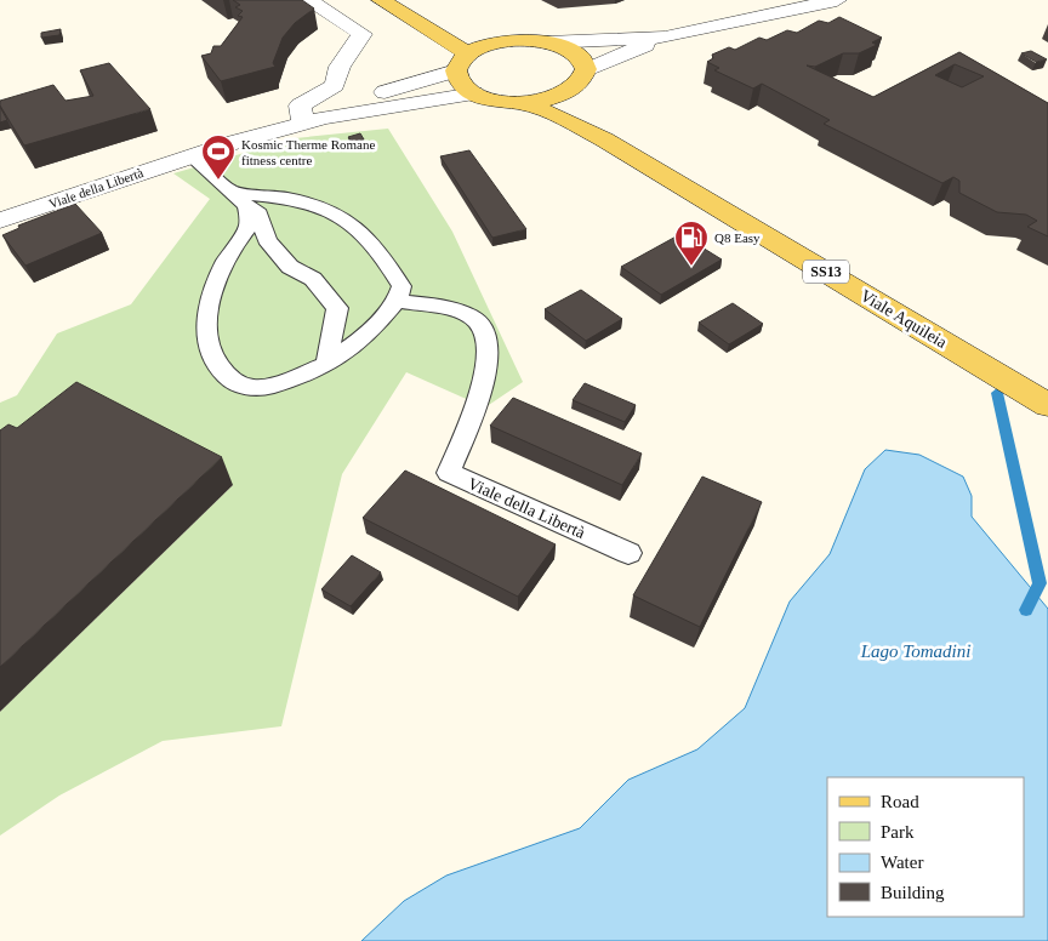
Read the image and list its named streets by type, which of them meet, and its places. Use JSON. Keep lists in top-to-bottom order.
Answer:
{
  "streets": {
    "main road": ["SS13", "Viale Aquileia"],
    "street": ["Viale della Libertà"]
  },
  "crossings": [
    ["Viale della Libertà", "Viale Aquileia"]
  ],
  "water": ["Lago Tomadini"],
  "places": {
    "sports": ["Kosmic Therme Romane fitness centre"],
    "fuel station": ["Q8 Easy"]
  },
  "legend": [
    "Road",
    "Park",
    "Water",
    "Building"
  ]
}
